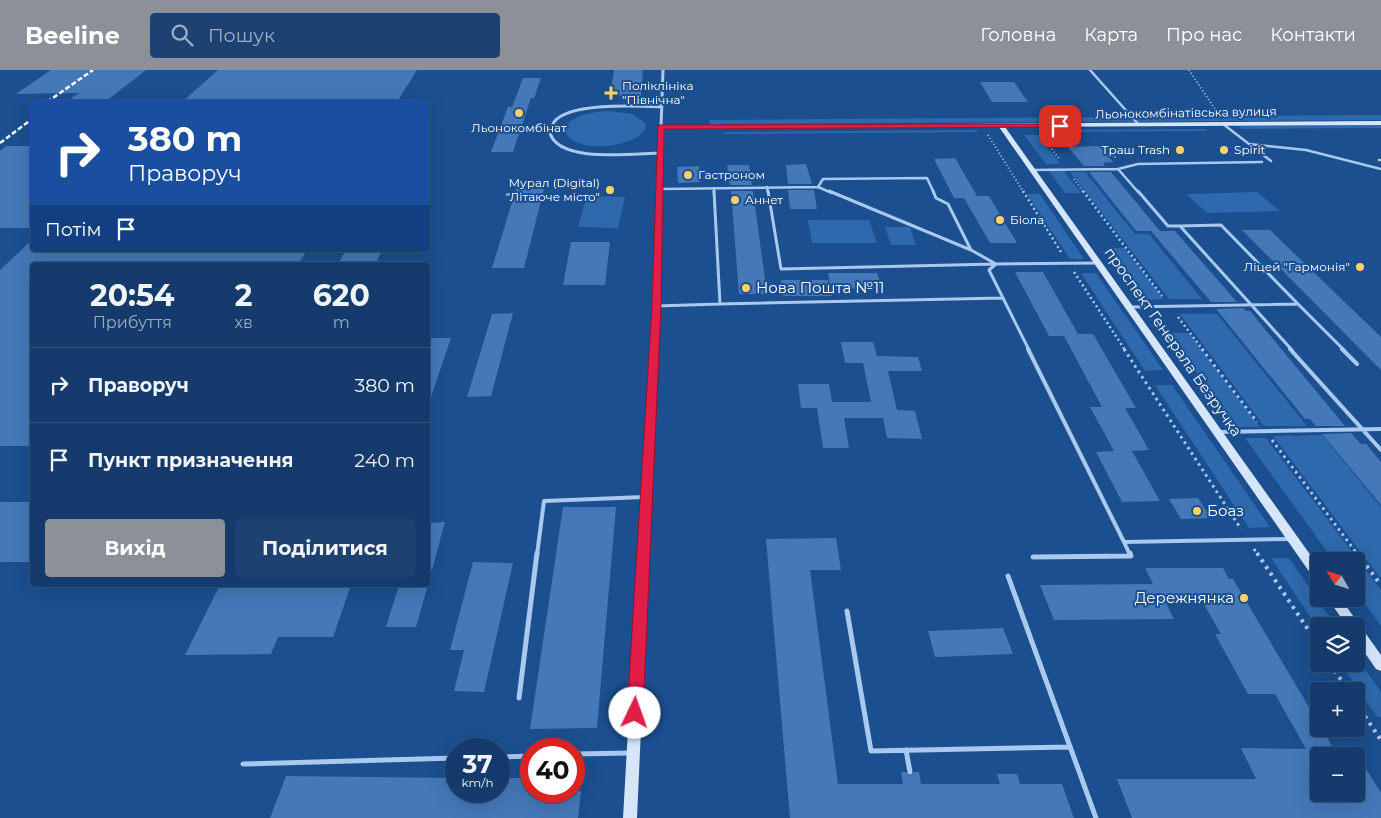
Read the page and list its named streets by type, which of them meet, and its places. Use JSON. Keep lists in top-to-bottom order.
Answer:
{
  "streets": {
    "street": ["Льонокомбінатівська вулиця", "проспект Генерала Безручка"]
  },
  "crossings": [
    ["Льонокомбінатівська вулиця", "проспект Генерала Безручка"]
  ],
  "places": {
    "health": ["Поліклініка \"Північна\""],
    "other": [
      "Льонокомбінат",
      "Траш Trash",
      "Spirit",
      "Гастроном",
      "Мурал (Digital) \"Літаюче місто\"",
      "Аннет",
      "Біола",
      "Ліцей \"Гармонія\"",
      "Нова Пошта №11",
      "Боаз",
      "Дережнянка"
    ]
  },
  "north": "top left",
  "page": {
    "header": "Beeline",
    "search": "Пошук",
    "nav": [
      "Головна",
      "Карта",
      "Про нас",
      "Контакти"
    ],
    "turn": ["380 m", "Праворуч"],
    "then": "Потім",
    "eta": [
      "20:54",
      "Прибуття",
      "2",
      "хв",
      "620",
      "m"
    ],
    "list": [
      {
        "name": "Праворуч",
        "value": "380 m"
      },
      {
        "name": "Пункт призначення",
        "value": "240 m"
      }
    ],
    "buttons": ["Вихід", "Поділитися"],
    "map_buttons": ["+", "−"],
    "speed": "37 km/h",
    "limit": "40"
  }
}
